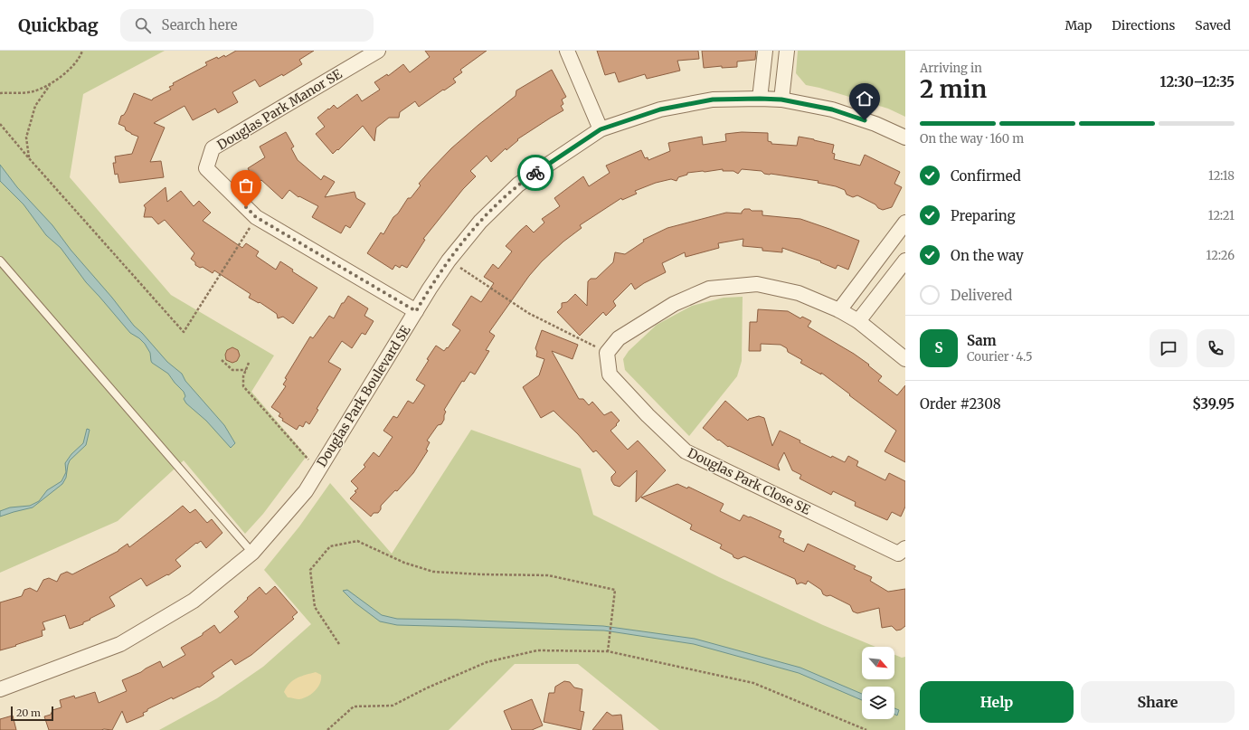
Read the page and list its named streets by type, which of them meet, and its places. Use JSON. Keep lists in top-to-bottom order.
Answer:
{
  "streets": {
    "street": ["Douglas Park Manor SE", "Douglas Park Boulevard SE", "Douglas Park Close SE"]
  },
  "crossings": [
    ["Douglas Park Manor SE", "Douglas Park Boulevard SE"]
  ],
  "scale_bar": "20 m",
  "north": "bottom right",
  "page": {
    "header": "Quickbag",
    "search": "Search here",
    "nav": ["Map", "Directions", "Saved"],
    "heading": ["2 min", "Arriving in", "12:30–12:35"],
    "panel": [
      "Sam",
      "Courier · 4.5",
      "Order #2308",
      "$39.95"
    ],
    "bar": "On the way · 160 m",
    "list": [
      ["Confirmed", "12:18"],
      ["Preparing", "12:21"],
      ["On the way", "12:26"],
      "Delivered"
    ],
    "round": "S",
    "buttons": ["Help", "Share"],
    "scale": "20 m"
  }
}
